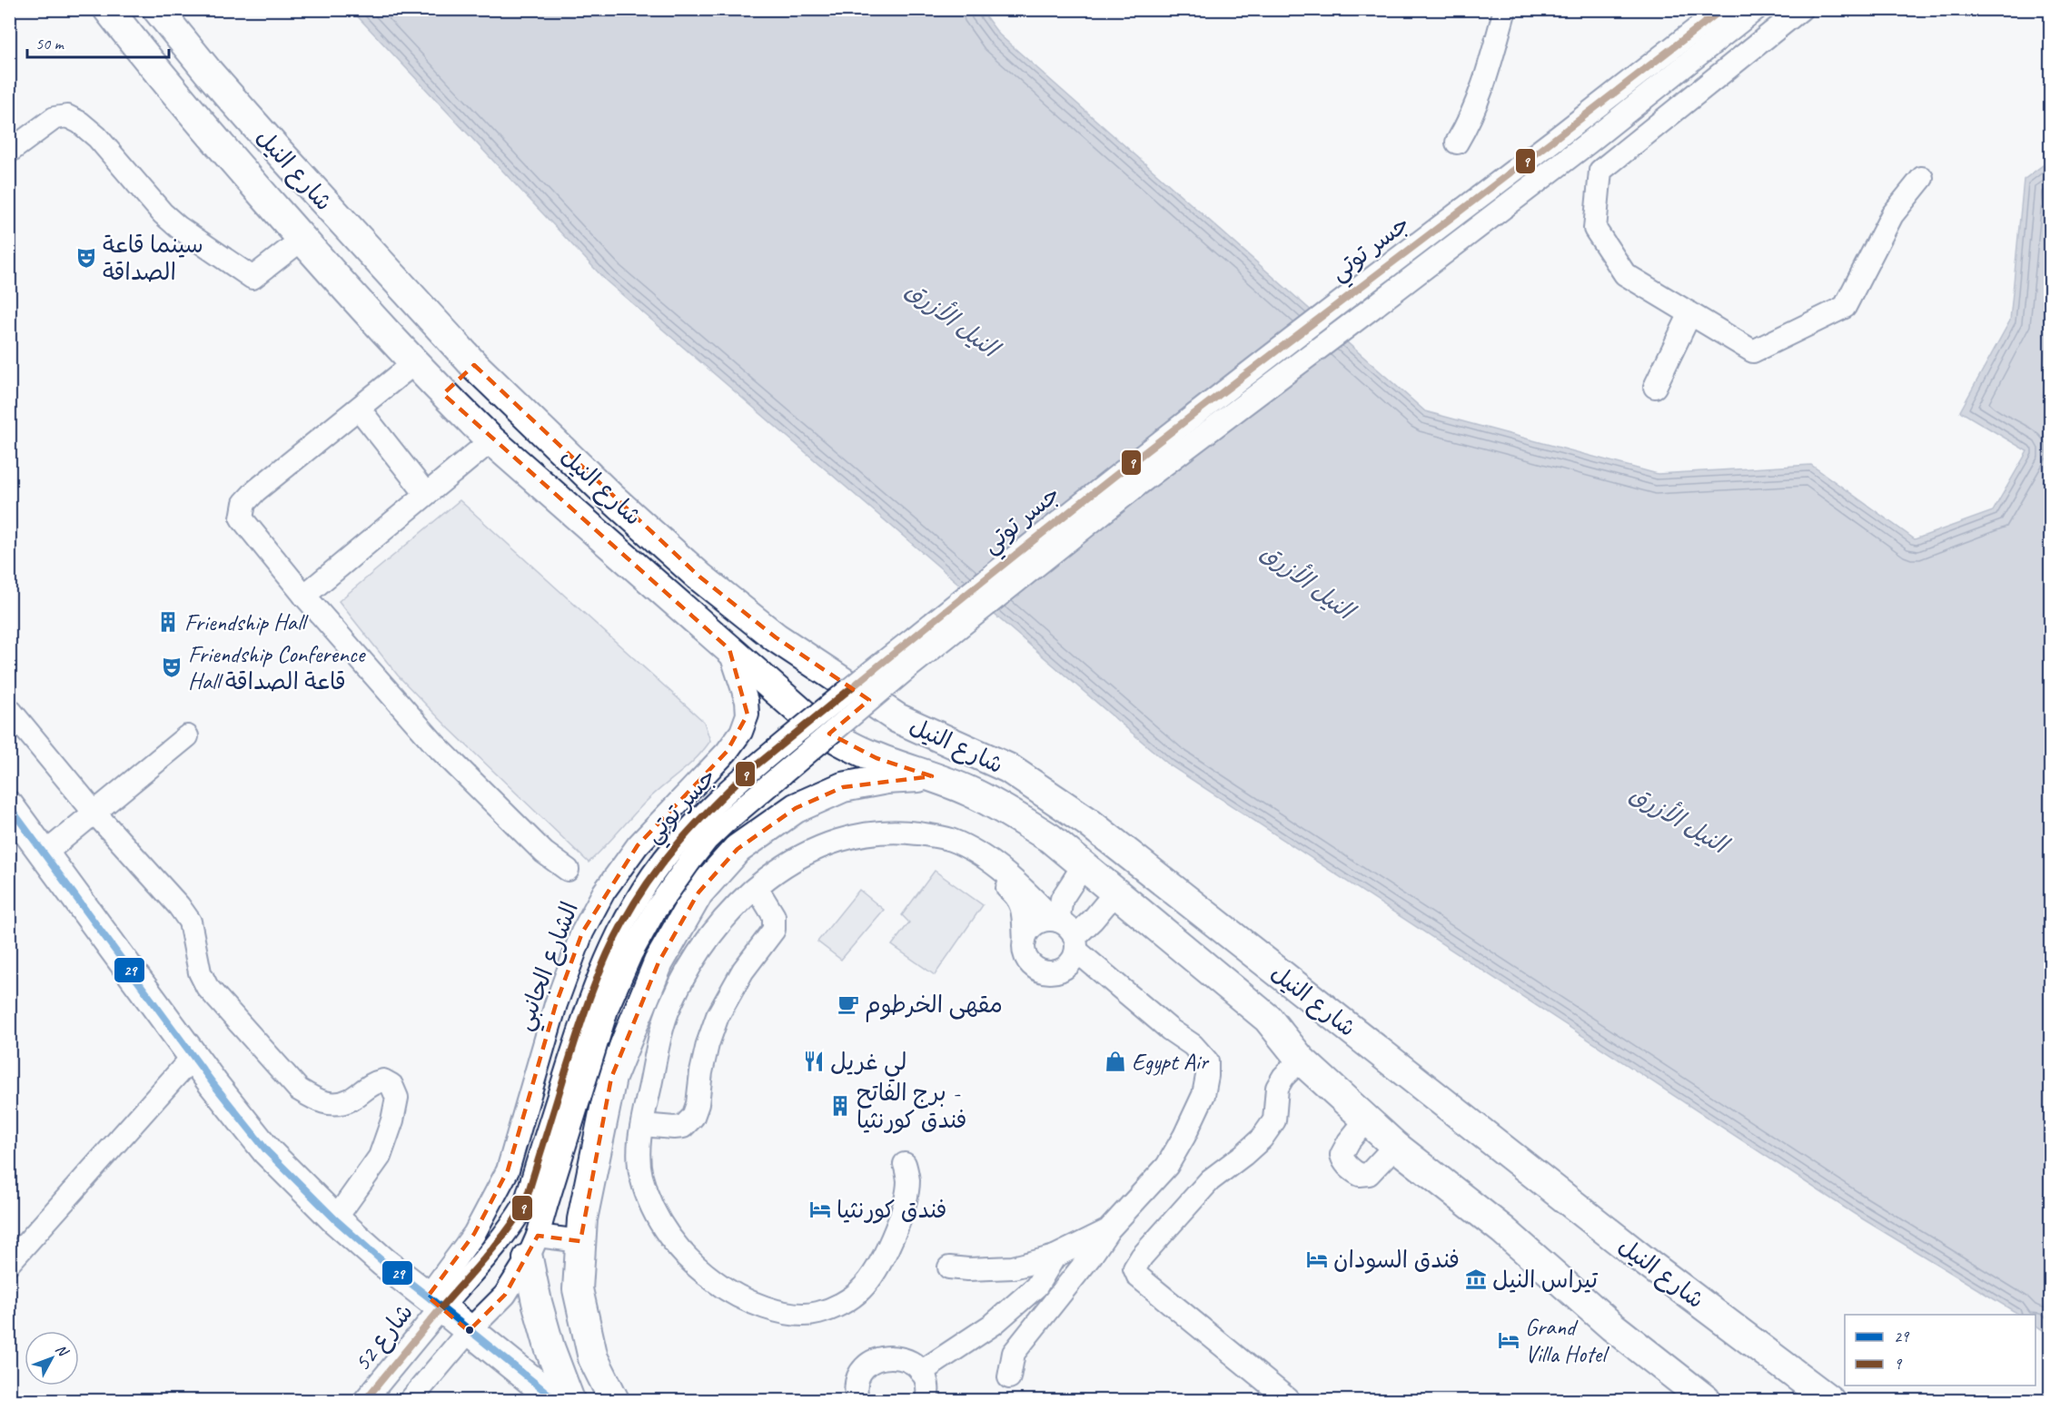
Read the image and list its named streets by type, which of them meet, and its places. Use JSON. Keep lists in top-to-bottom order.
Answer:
{
  "streets": {
    "main road": ["شارع النيل"],
    "street": ["جسر توتي", "الشارع الجانبي", "شارع 52"]
  },
  "crossings": [
    ["شارع النيل", "الشارع الجانبي"],
    ["الشارع الجانبي", "شارع 52"]
  ],
  "water": ["النيل الأزرق"],
  "places": {
    "theatre": ["سينما قاعة الصداقة", "Friendship Conference Hall قاعة الصداقة"],
    "building": ["Friendship Hall", "برج الفاتح - فندق كورنثيا"],
    "cafe": ["مقهى الخرطوم"],
    "restaurant": ["لي غريل"],
    "shop": ["Egypt Air"],
    "hotel": ["فندق كورنثيا", "فندق السودان", "Grand Villa Hotel"],
    "museum": ["تيراس النيل"]
  },
  "lines": ["transit line 9", "transit line 29"],
  "legend": ["29", "9"],
  "scale_bar": "50 m",
  "north": "top right"
}
